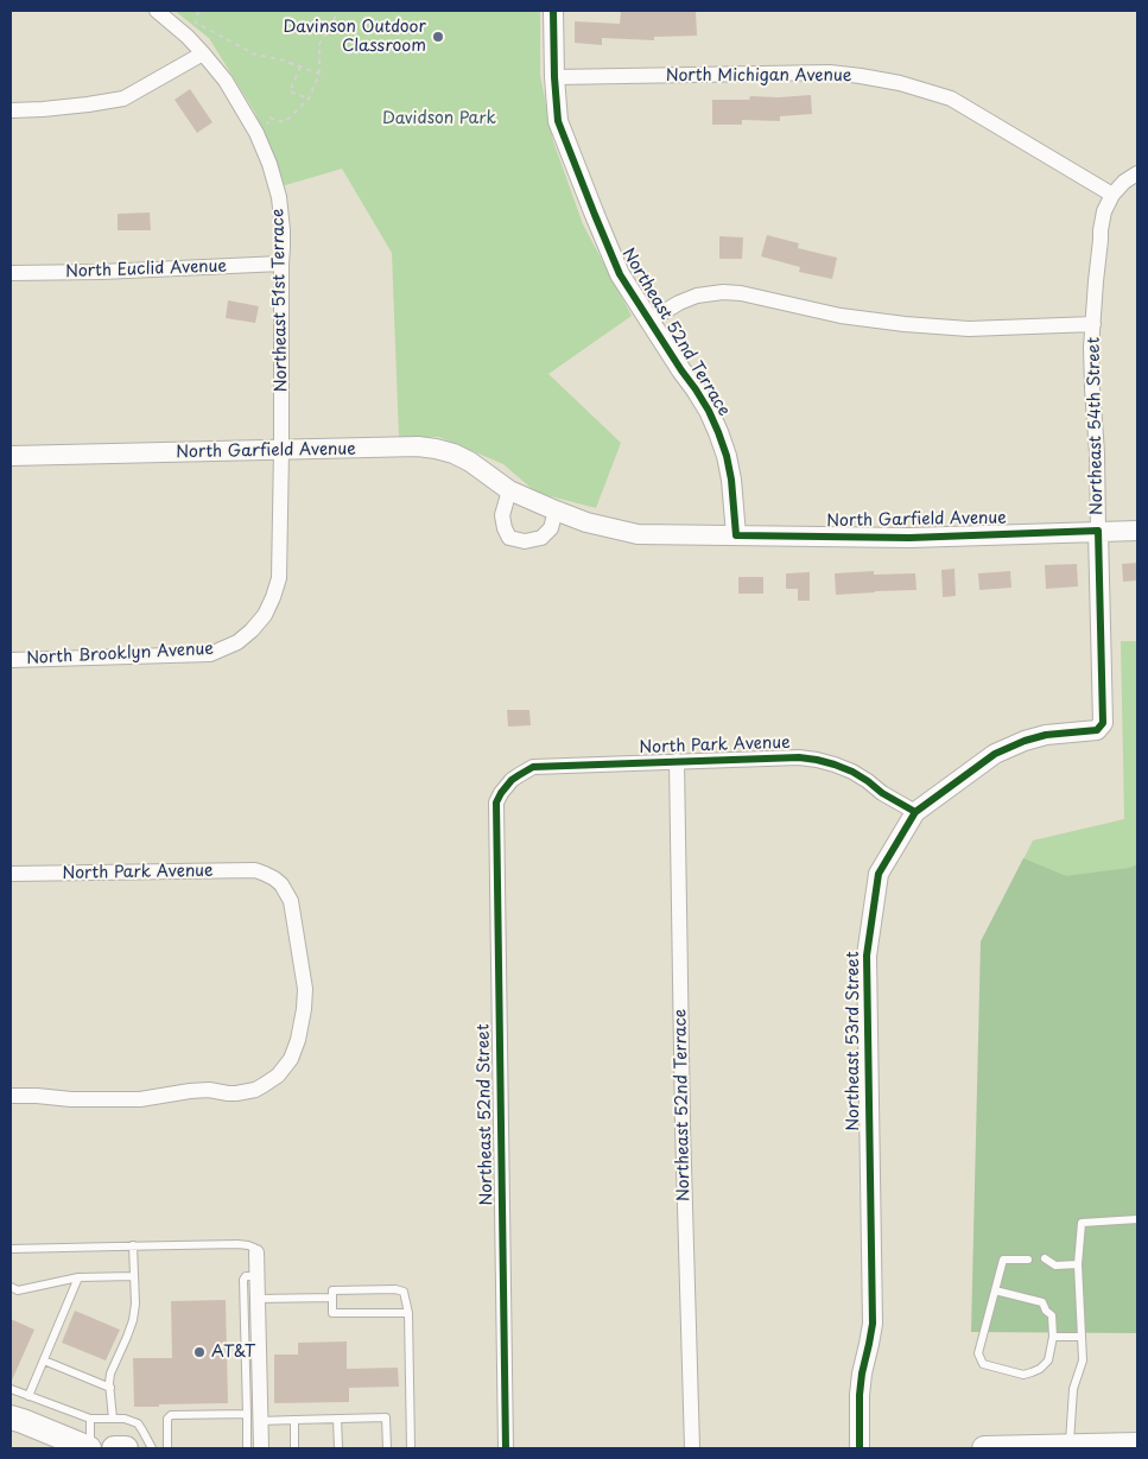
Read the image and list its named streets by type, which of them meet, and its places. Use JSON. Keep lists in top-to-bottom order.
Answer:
{
  "streets": {
    "street": [
      "North Michigan Avenue",
      "North Euclid Avenue",
      "Northeast 51st Terrace",
      "Northeast 52nd Terrace",
      "Northeast 54th Street",
      "North Garfield Avenue",
      "North Brooklyn Avenue",
      "North Park Avenue",
      "Northeast 53rd Street",
      "Northeast 52nd Street"
    ]
  },
  "crossings": [
    ["North Michigan Avenue", "Northeast 52nd Terrace"],
    ["North Michigan Avenue", "Northeast 54th Street"],
    ["North Euclid Avenue", "Northeast 51st Terrace"],
    ["Northeast 51st Terrace", "North Garfield Avenue"],
    ["Northeast 51st Terrace", "North Brooklyn Avenue"],
    ["Northeast 52nd Terrace", "North Garfield Avenue"],
    ["Northeast 52nd Terrace", "North Park Avenue"],
    ["Northeast 54th Street", "North Garfield Avenue"],
    ["Northeast 54th Street", "Northeast 53rd Street"],
    ["North Park Avenue", "Northeast 53rd Street"],
    ["North Park Avenue", "Northeast 52nd Street"]
  ],
  "parks": ["Davidson Park"],
  "places": ["Davinson Outdoor Classroom", "AT&T"]
}
